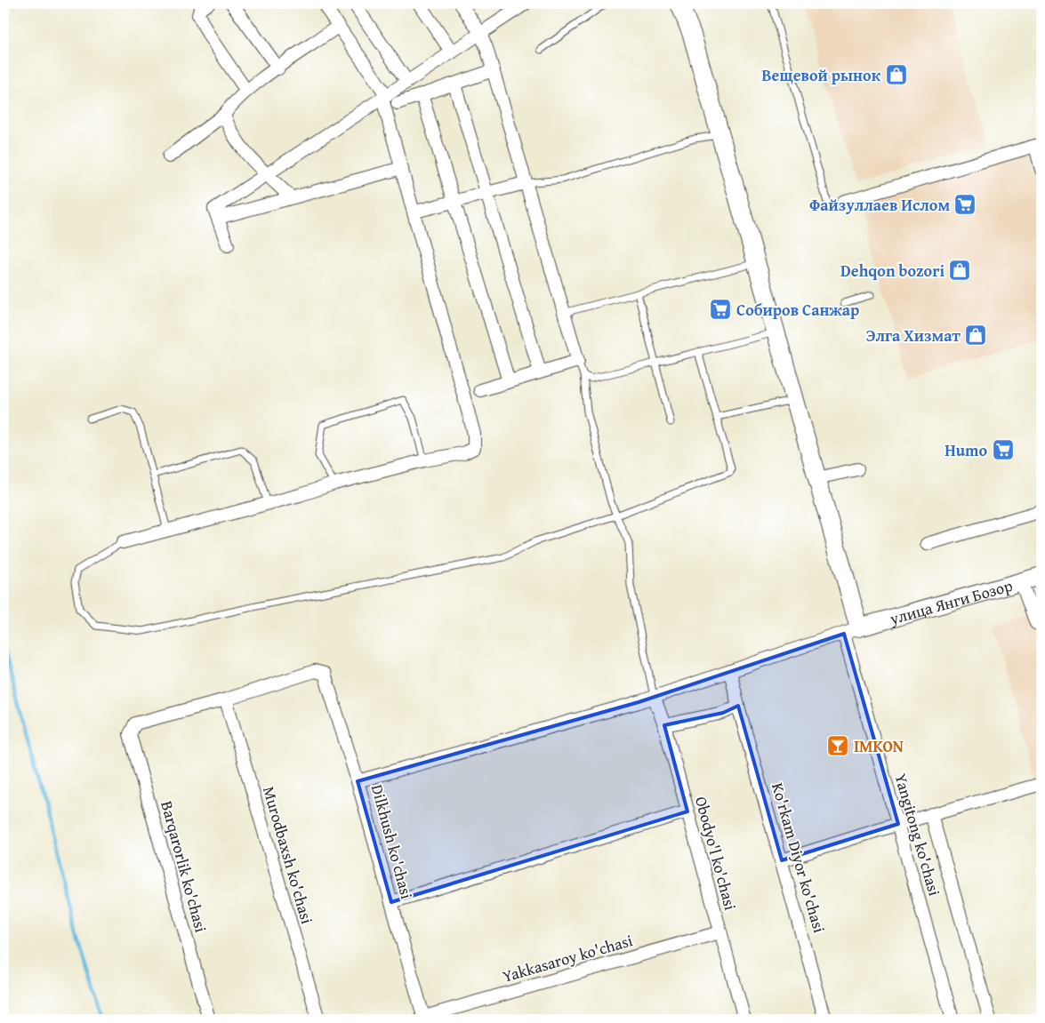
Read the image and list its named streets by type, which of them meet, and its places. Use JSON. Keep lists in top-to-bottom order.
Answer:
{
  "streets": {
    "street": [
      "улица Янги Бозор",
      "Yangitong ko'chasi",
      "Dilkhush ko'chasi",
      "Obodyo'l ko'chasi",
      "Murodbaxsh ko'chasi",
      "Ko'rkam Diyor ko'chasi",
      "Barqarorlik ko'chasi",
      "Yakkasaroy ko'chasi"
    ]
  },
  "crossings": [
    ["улица Янги Бозор", "Yangitong ko'chasi"],
    ["Dilkhush ko'chasi", "Murodbaxsh ko'chasi"],
    ["Dilkhush ko'chasi", "Barqarorlik ko'chasi"],
    ["Dilkhush ko'chasi", "Yakkasaroy ko'chasi"],
    ["Obodyo'l ko'chasi", "Yakkasaroy ko'chasi"],
    ["Murodbaxsh ko'chasi", "Barqarorlik ko'chasi"]
  ],
  "places": {
    "shop": ["Вещевой рынок", "Dehqon bozori", "Элга Хизмат"],
    "supermarket": ["Файзуллаев Ислом", "Собиров Санжар", "Humo"],
    "bar": ["IMKON"]
  }
}
